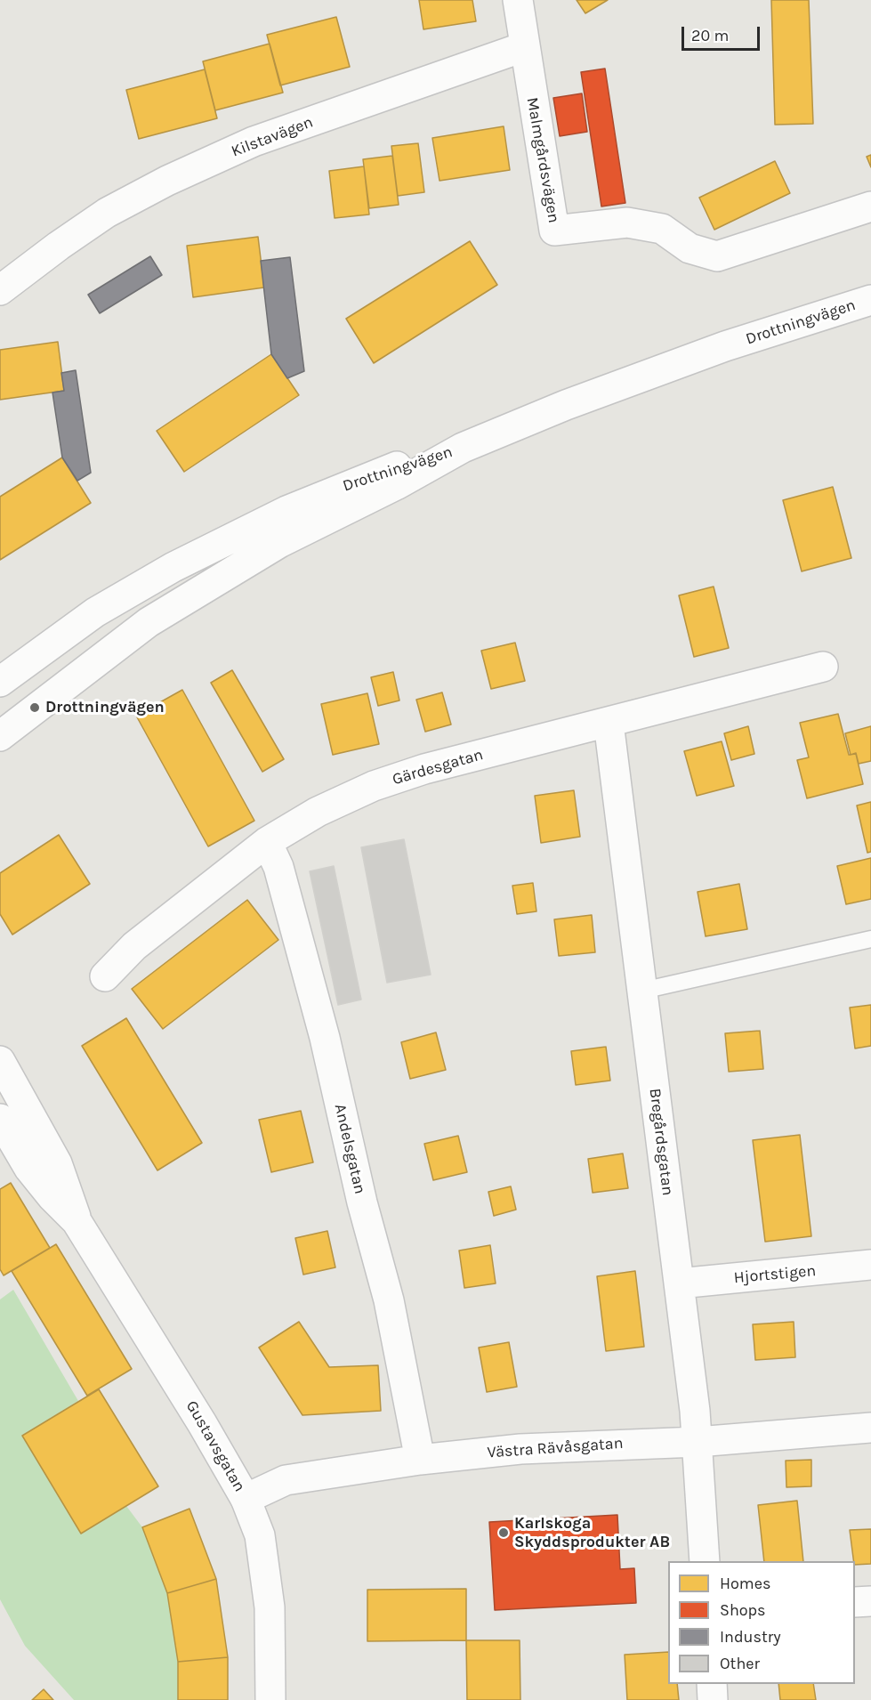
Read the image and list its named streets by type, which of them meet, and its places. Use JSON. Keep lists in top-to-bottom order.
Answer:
{
  "streets": {
    "street": [
      "Kilstavägen",
      "Malmgårdsvägen",
      "Drottningvägen",
      "Gärdesgatan",
      "Bregårdsgatan",
      "Andelsgatan",
      "Hjortstigen",
      "Gustavsgatan",
      "Västra Rävåsgatan"
    ]
  },
  "crossings": [
    ["Kilstavägen", "Malmgårdsvägen"],
    ["Gärdesgatan", "Bregårdsgatan"],
    ["Gärdesgatan", "Andelsgatan"],
    ["Bregårdsgatan", "Hjortstigen"],
    ["Bregårdsgatan", "Västra Rävåsgatan"],
    ["Andelsgatan", "Västra Rävåsgatan"],
    ["Gustavsgatan", "Västra Rävåsgatan"]
  ],
  "places": ["Drottningvägen", "Karlskoga Skyddsprodukter AB"],
  "legend": [
    "Homes",
    "Shops",
    "Industry",
    "Other"
  ],
  "scale_bar": "20 m"
}
